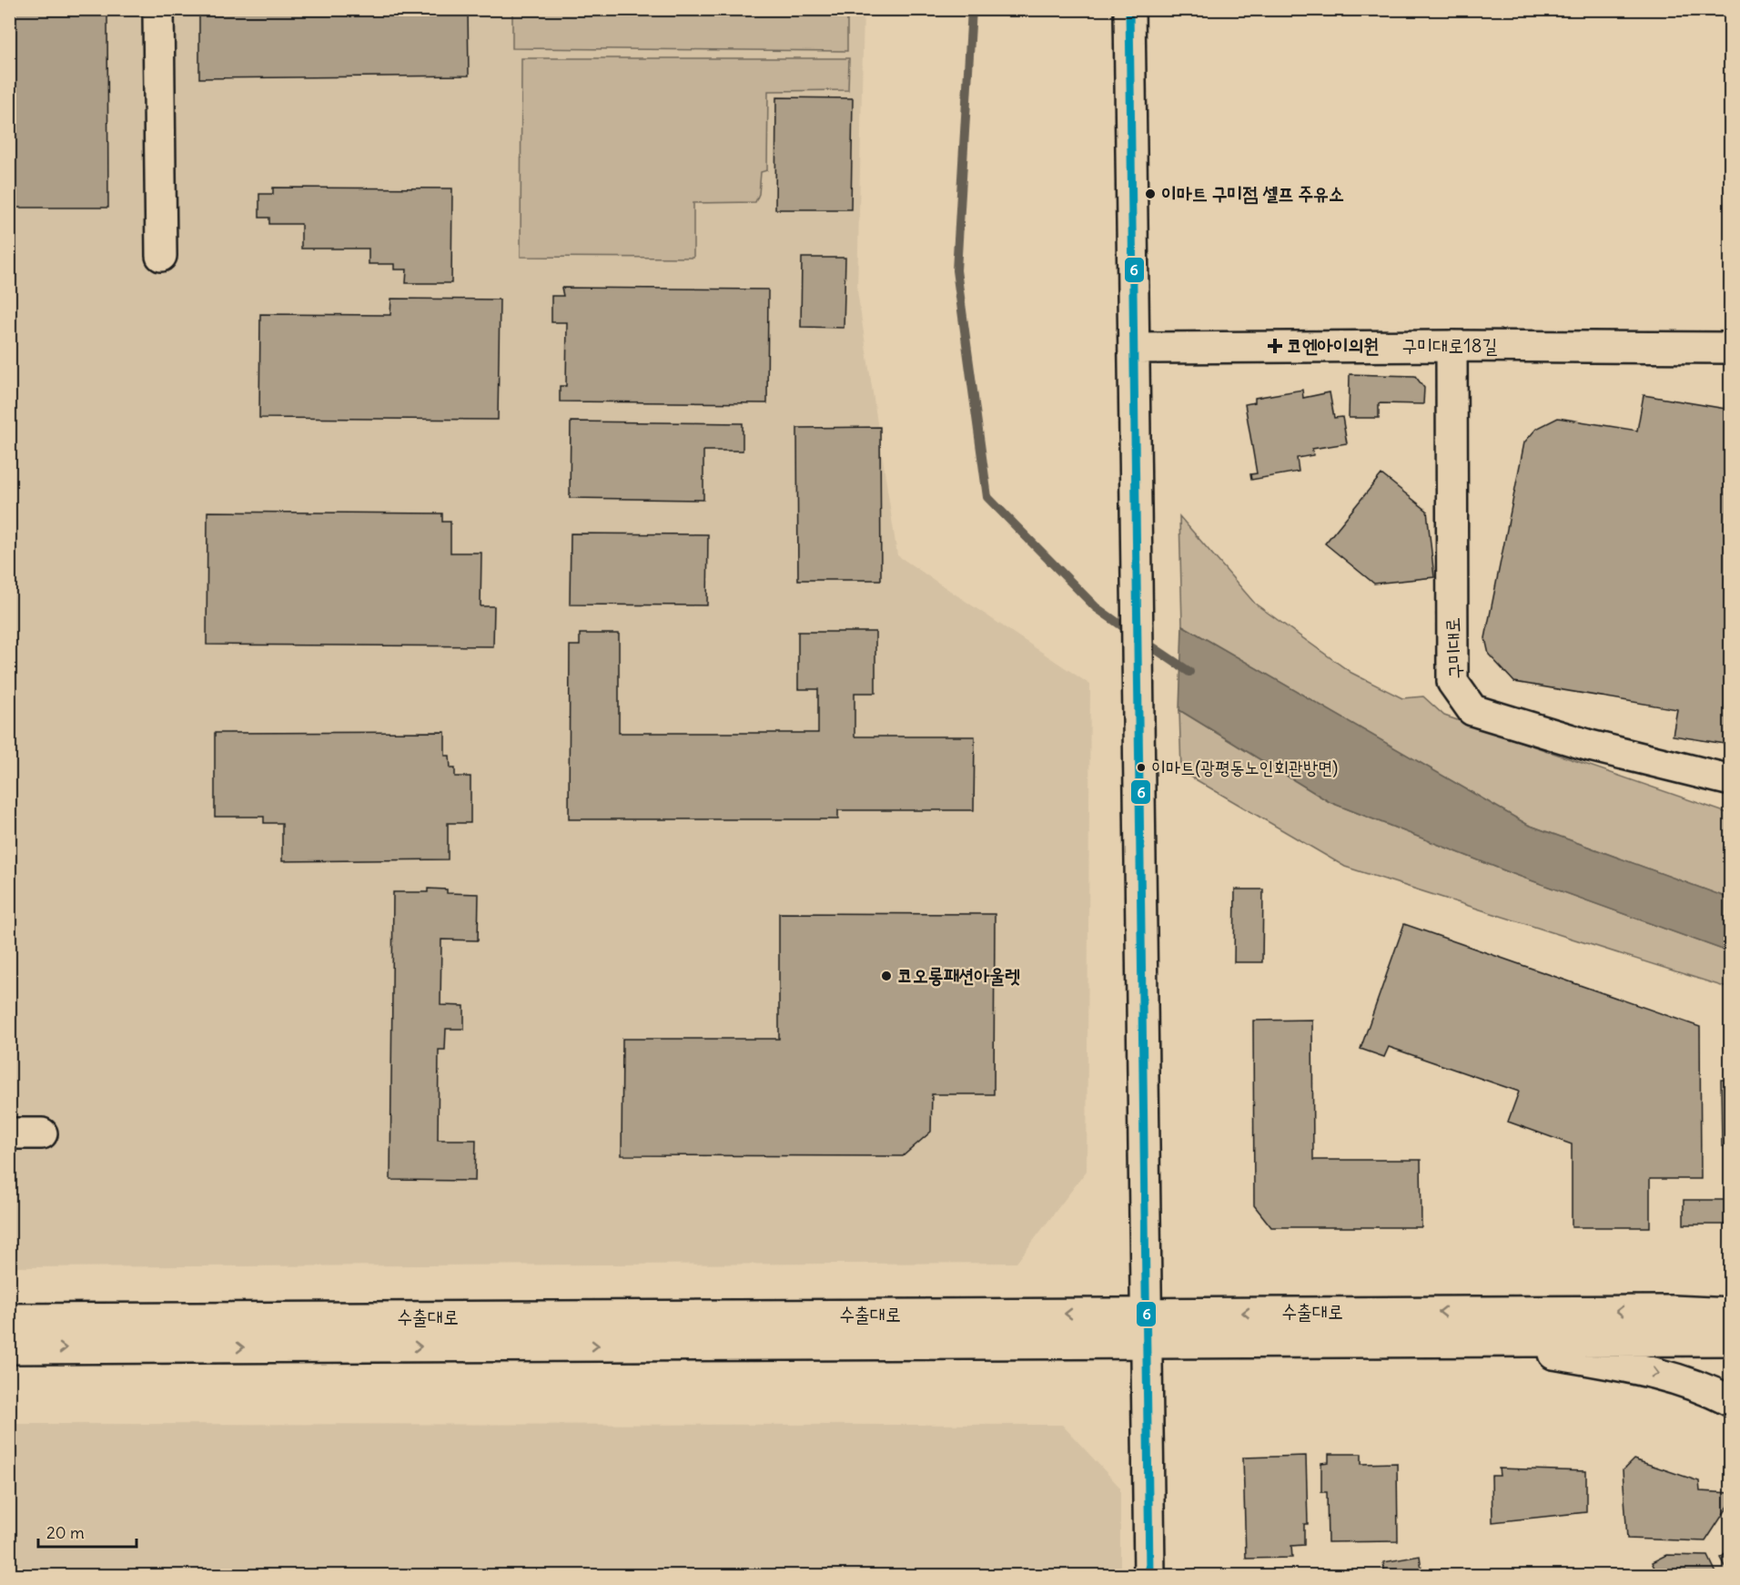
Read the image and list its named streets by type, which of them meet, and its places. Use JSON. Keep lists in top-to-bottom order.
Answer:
{
  "streets": {
    "main road": ["구미대로18길", "구미대로", "수출대로"]
  },
  "crossings": [
    ["구미대로18길", "구미대로"]
  ],
  "places": {
    "other": ["이마트 구미점 셀프 주유소", "이마트(광평동노인회관방면)", "코오롱패션아울렛"],
    "health": ["코엔아이의원"]
  },
  "lines": ["transit line 6"],
  "scale_bar": "20 m"
}
